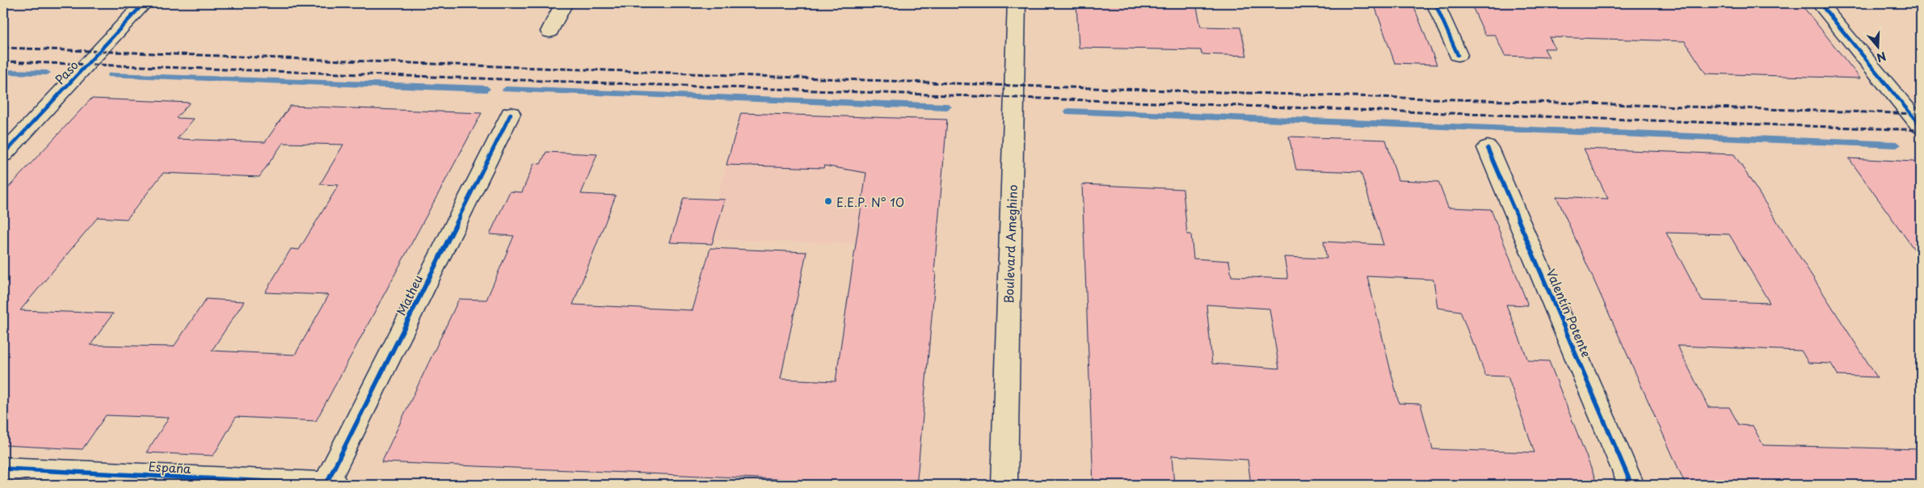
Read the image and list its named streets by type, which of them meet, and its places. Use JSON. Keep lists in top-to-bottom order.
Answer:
{
  "streets": {
    "street": [
      "Paso",
      "Boulevard Ameghino",
      "Matheu",
      "Valentín Potente",
      "España"
    ]
  },
  "crossings": [
    ["Matheu", "España"]
  ],
  "places": ["E.E.P. N° 10"],
  "north": "bottom"
}
